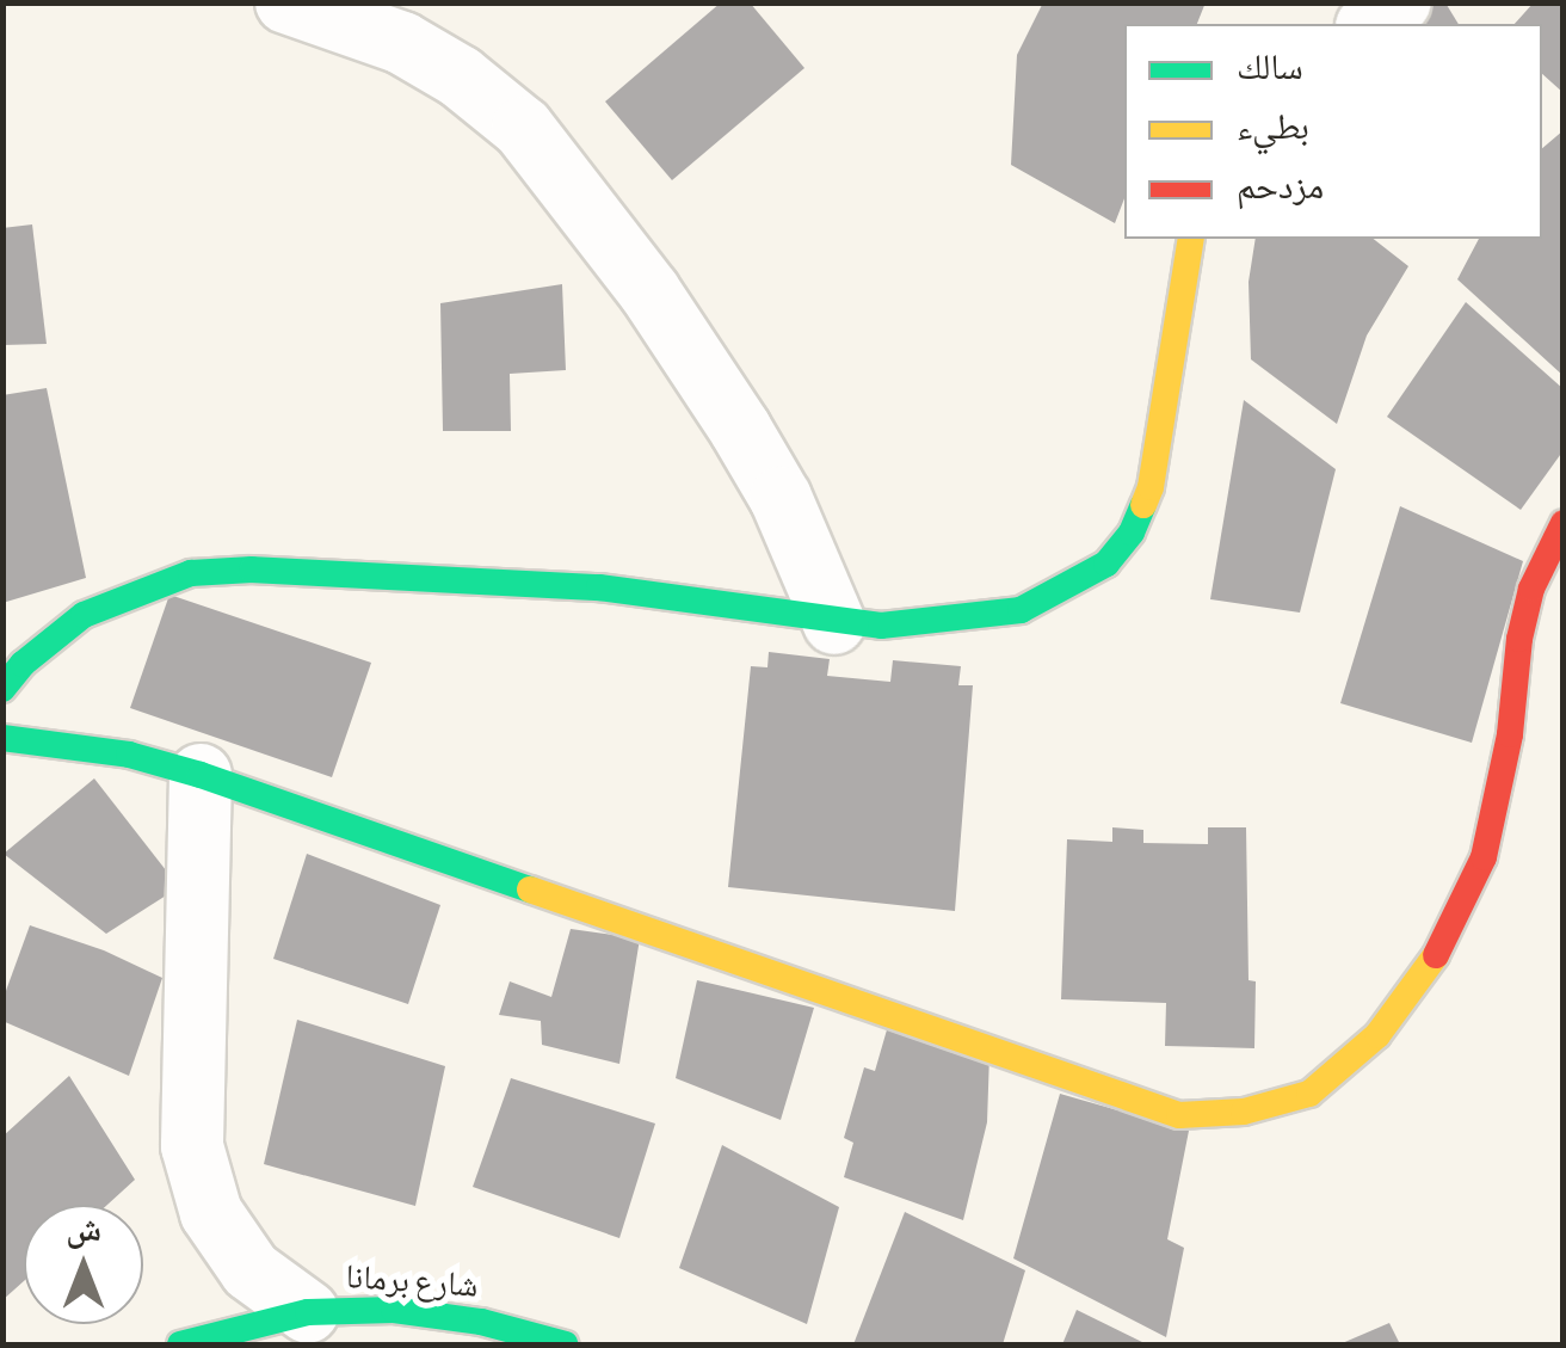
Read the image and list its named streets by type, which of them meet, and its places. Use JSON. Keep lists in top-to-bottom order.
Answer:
{
  "streets": {
    "street": ["شارع برمانا"]
  },
  "legend": ["سالك", "بطيء", "مزدحم"],
  "north": "top"
}
